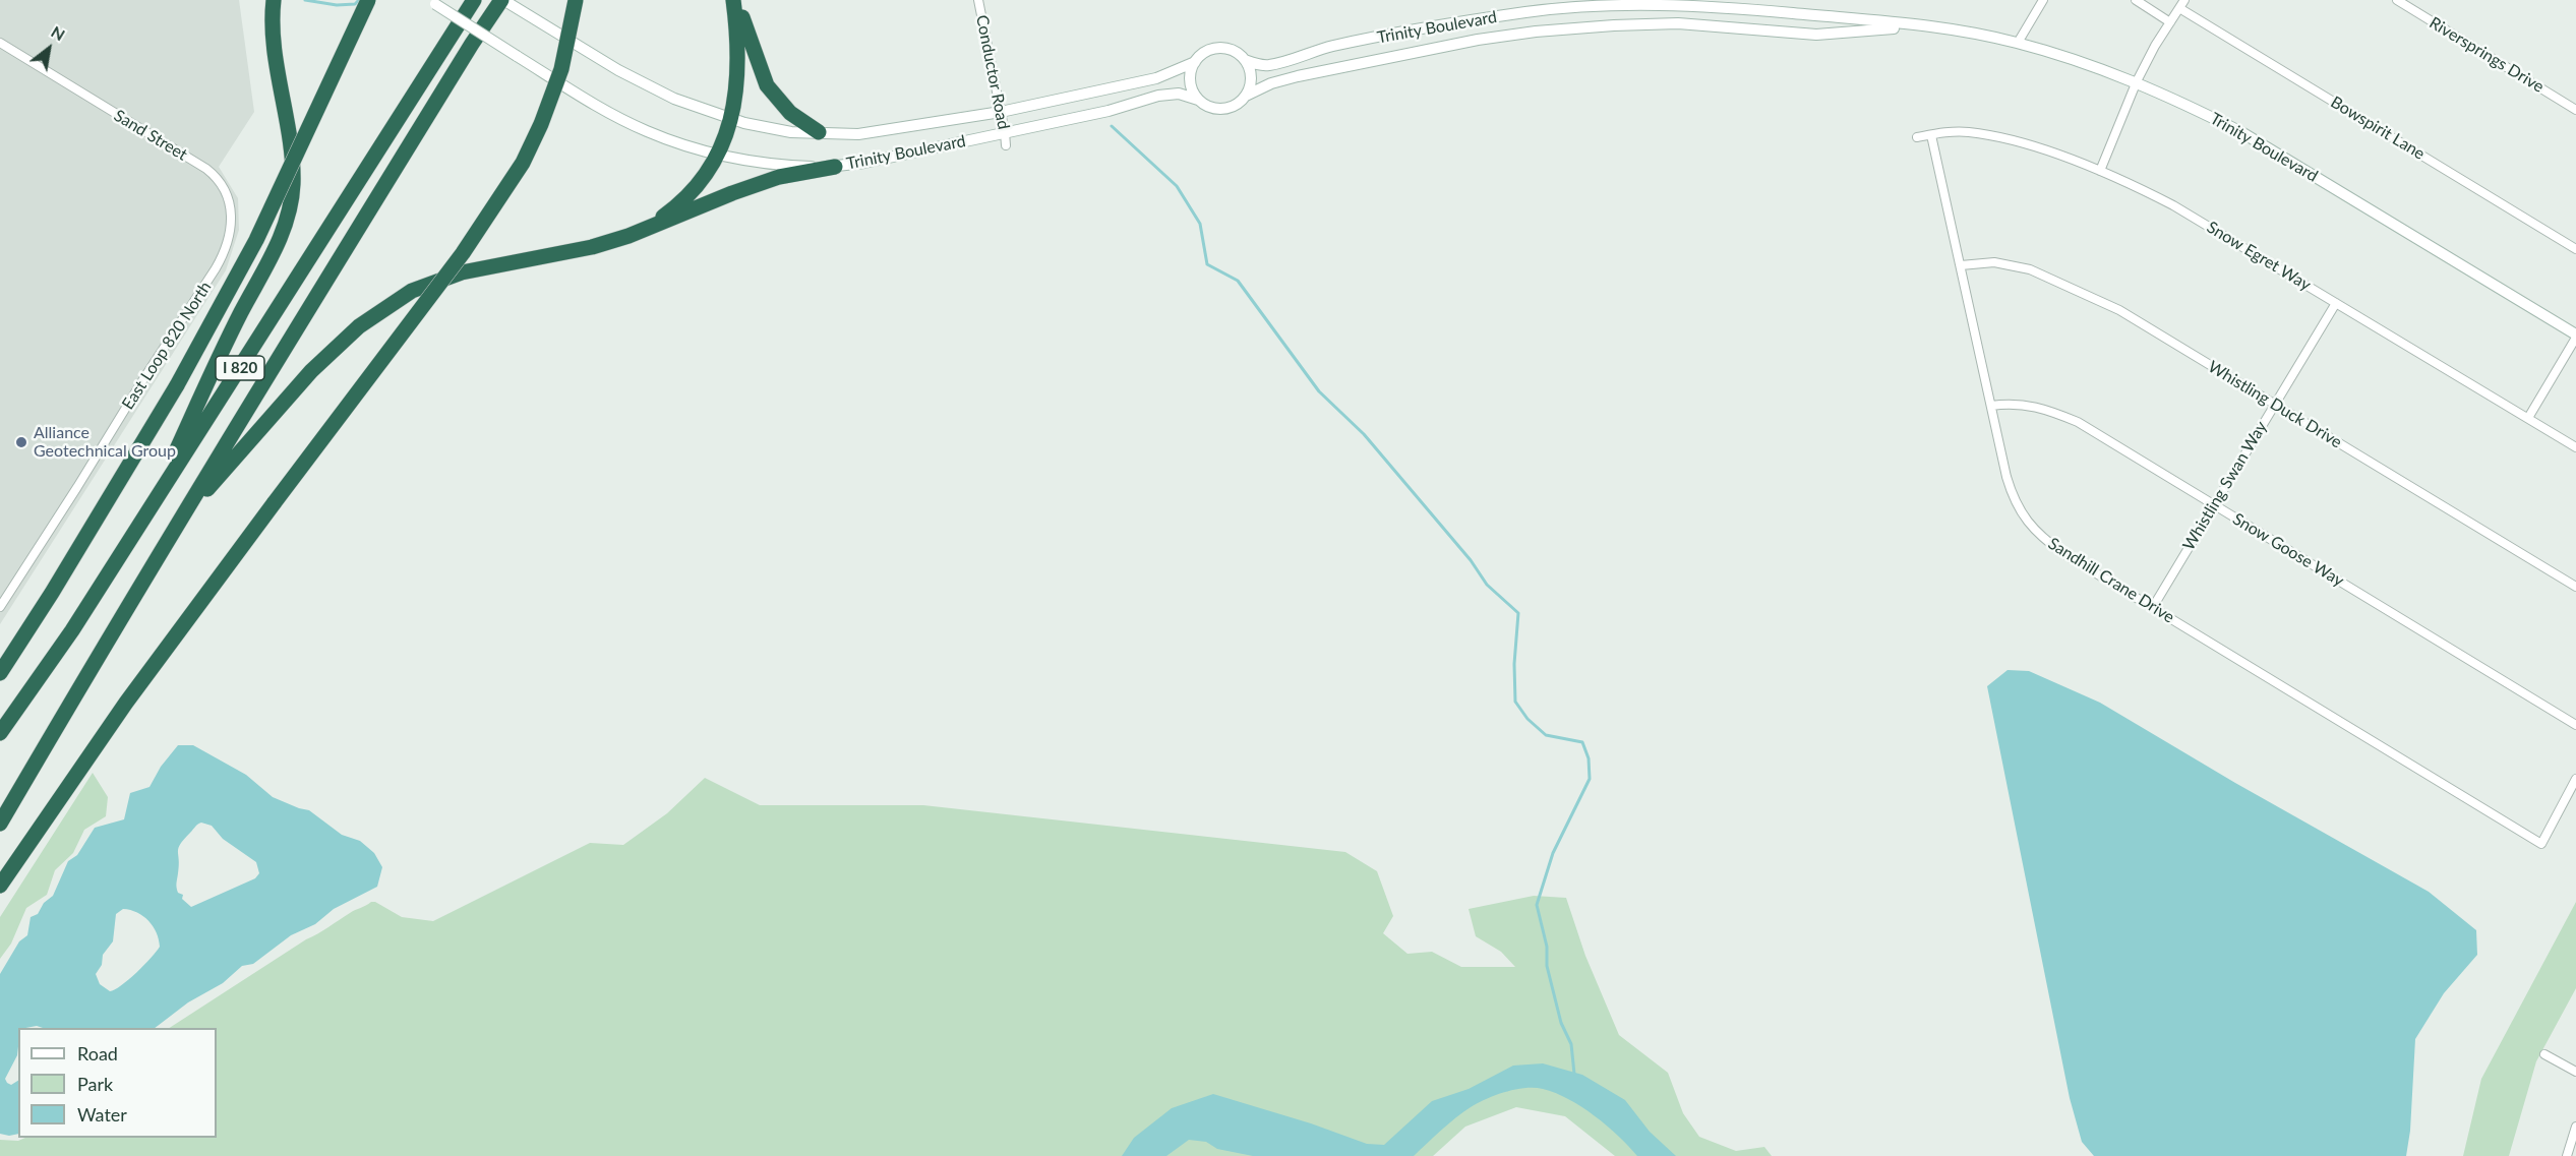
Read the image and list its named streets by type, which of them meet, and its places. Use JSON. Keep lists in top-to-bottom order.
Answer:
{
  "streets": {
    "highway": ["I 820"],
    "main road": ["Trinity Boulevard"],
    "street": [
      "Riversprings Drive",
      "Conductor Road",
      "Bowspirit Lane",
      "Sand Street",
      "Snow Egret Way",
      "East Loop 820 North",
      "Whistling Duck Drive",
      "Whistling Swan Way",
      "Snow Goose Way",
      "Sandhill Crane Drive"
    ]
  },
  "crossings": [
    ["Trinity Boulevard", "Conductor Road"],
    ["Trinity Boulevard", "I 820"],
    ["Sand Street", "East Loop 820 North"],
    ["Snow Egret Way", "Whistling Swan Way"],
    ["Snow Egret Way", "Sandhill Crane Drive"],
    ["Whistling Duck Drive", "Whistling Swan Way"],
    ["Whistling Duck Drive", "Sandhill Crane Drive"],
    ["Whistling Swan Way", "Snow Goose Way"],
    ["Whistling Swan Way", "Sandhill Crane Drive"],
    ["Snow Goose Way", "Sandhill Crane Drive"]
  ],
  "places": ["Alliance Geotechnical Group"],
  "legend": ["Road", "Park", "Water"],
  "north": "top right"
}
